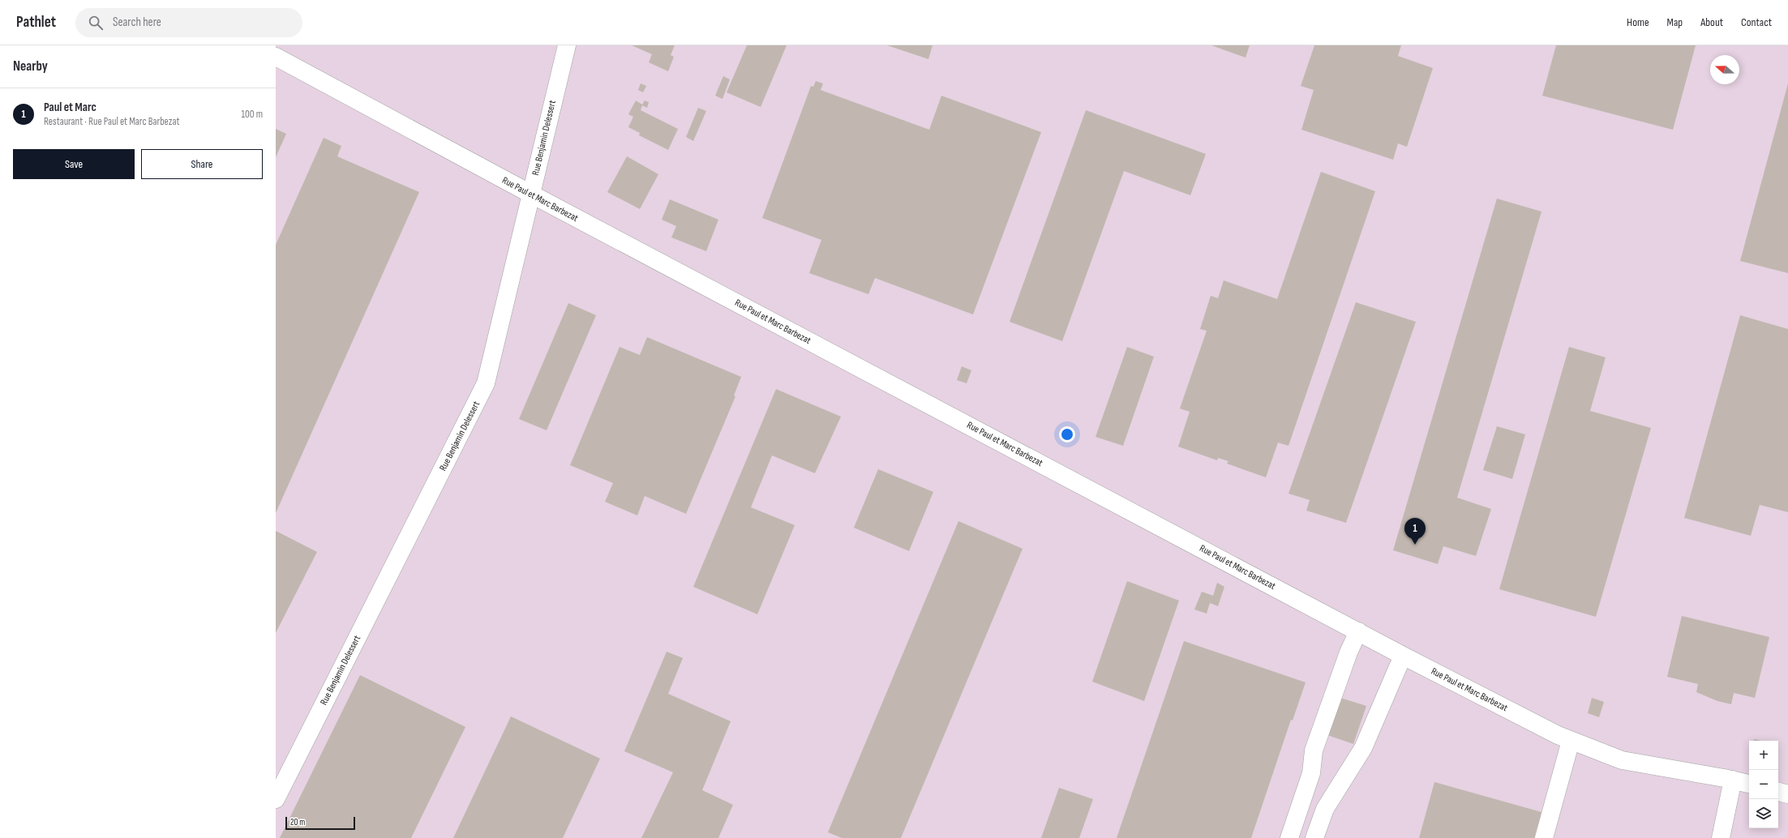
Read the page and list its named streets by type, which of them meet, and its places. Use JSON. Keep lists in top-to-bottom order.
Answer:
{
  "streets": {
    "street": ["Rue Benjamin Delessert", "Rue Paul et Marc Barbezat"]
  },
  "crossings": [
    ["Rue Benjamin Delessert", "Rue Paul et Marc Barbezat"]
  ],
  "scale_bar": "20 m",
  "north": "left",
  "page": {
    "header": "Pathlet",
    "search": "Search here",
    "nav": [
      "Home",
      "Map",
      "About",
      "Contact"
    ],
    "heading": "Nearby",
    "list": [
      {
        "mark": "1",
        "name": "Paul et Marc",
        "note": "Restaurant · Rue Paul et Marc Barbezat",
        "value": "100 m"
      }
    ],
    "buttons": ["Save", "Share"],
    "pins": "1",
    "map_buttons": ["+", "−"],
    "scale": "20 m"
  }
}
